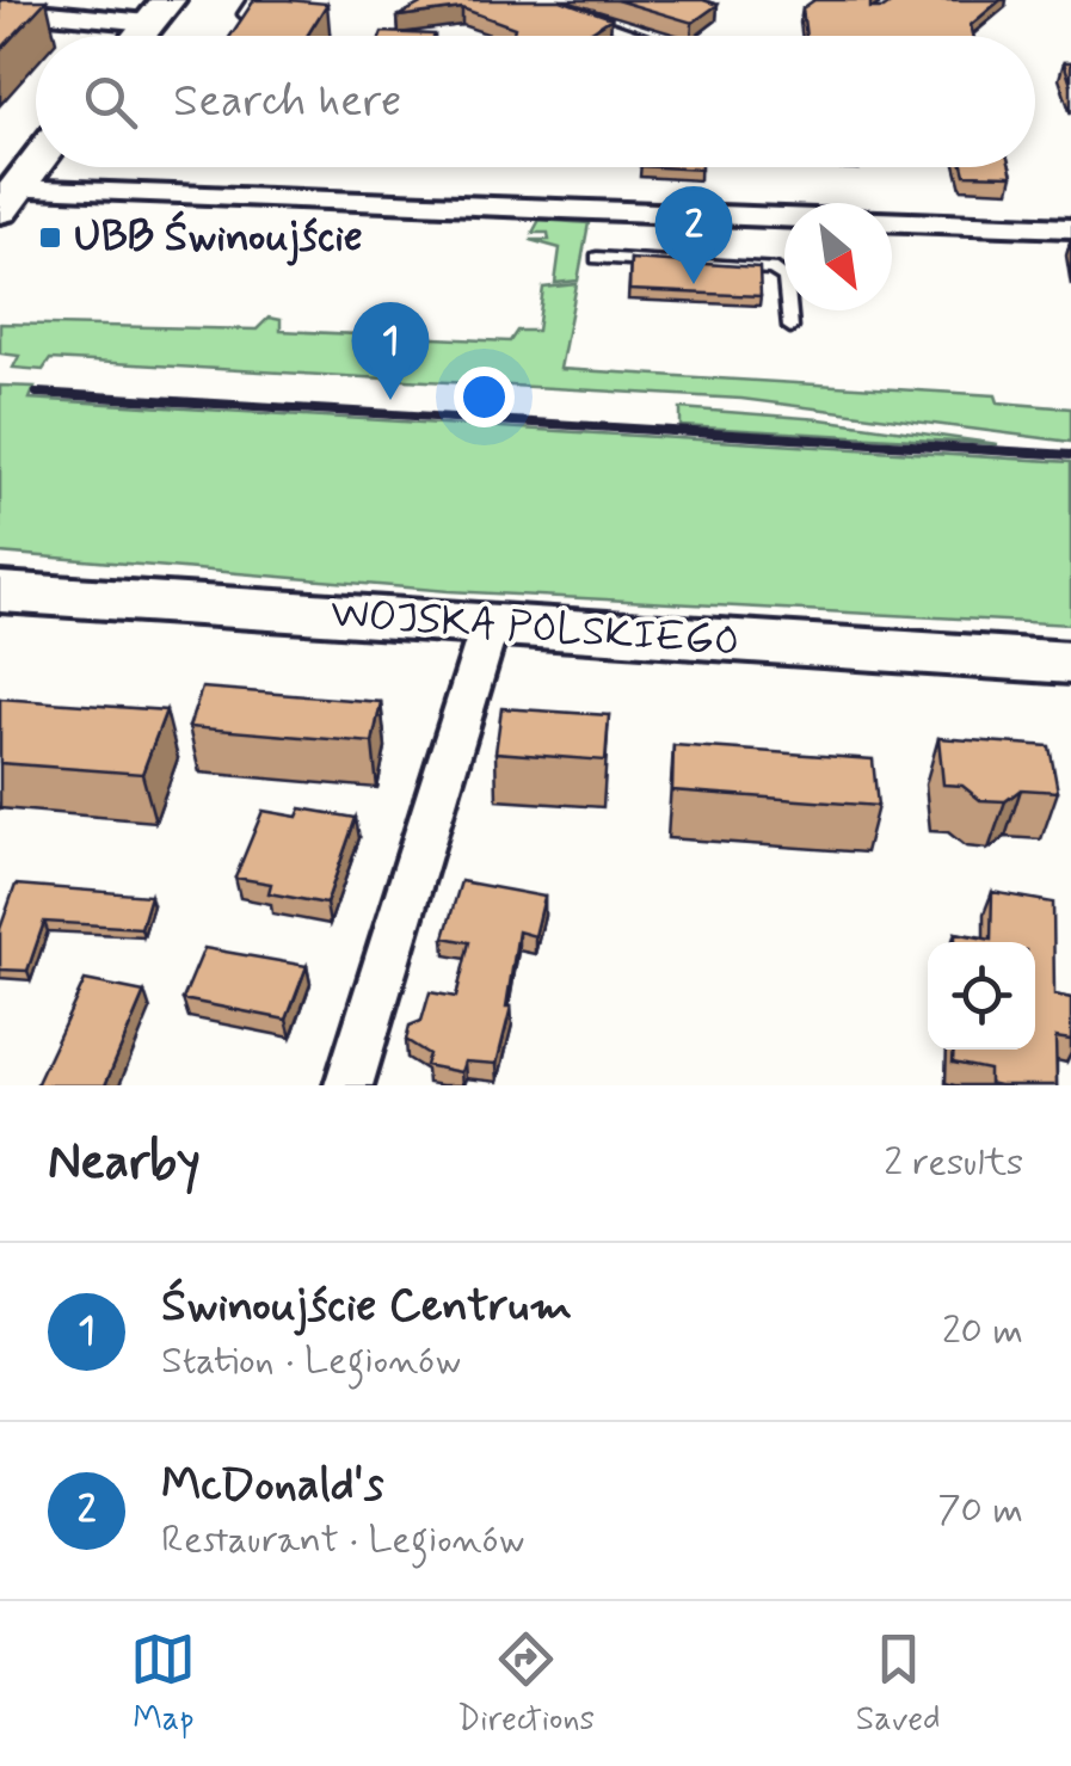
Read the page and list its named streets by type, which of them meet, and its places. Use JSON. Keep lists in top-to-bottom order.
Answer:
{
  "streets": {
    "street": ["WOJSKA POLSKIEGO"]
  },
  "places": {
    "transit": ["UBB Świnoujście"]
  },
  "north": "bottom right",
  "page": {
    "search": "Search here",
    "pins": ["2", "1"],
    "heading": ["Nearby", "2 results"],
    "list": [
      {
        "mark": "1",
        "name": "Świnoujście Centrum",
        "note": "Station · Legionów",
        "value": "20 m"
      },
      {
        "mark": "2",
        "name": "McDonald's",
        "note": "Restaurant · Legionów",
        "value": "70 m"
      }
    ],
    "nav": ["Map", "Directions", "Saved"]
  }
}
